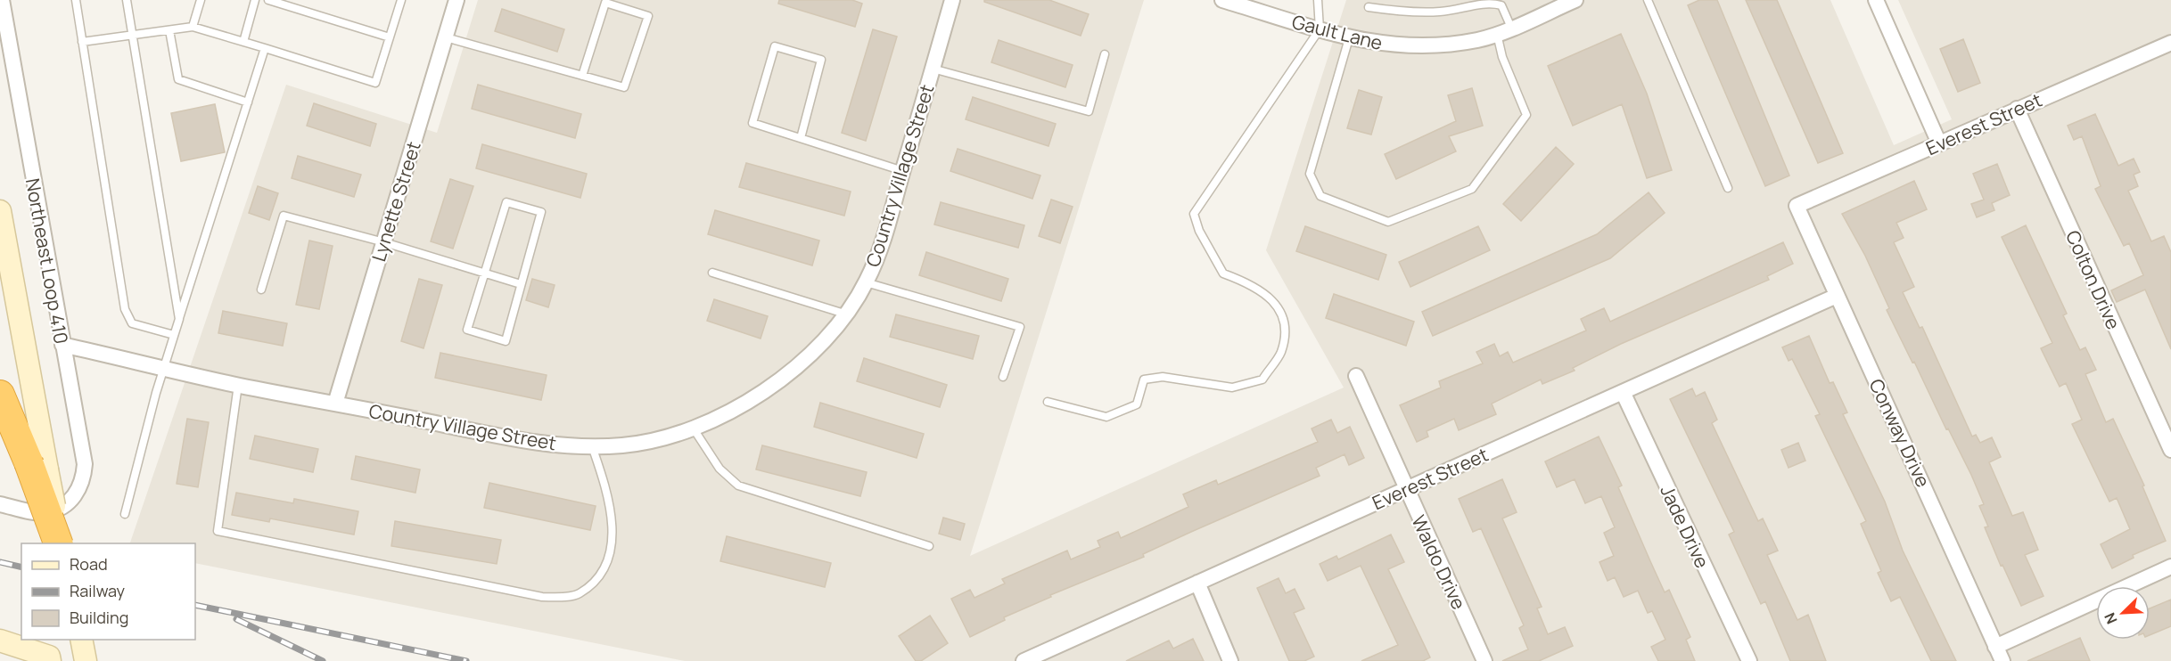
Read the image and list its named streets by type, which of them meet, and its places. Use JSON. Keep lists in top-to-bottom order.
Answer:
{
  "streets": {
    "main road": ["Northeast Loop 410"],
    "street": [
      "Gault Lane",
      "Everest Street",
      "Country Village Street",
      "Lynette Street",
      "Colton Drive",
      "Conway Drive",
      "Jade Drive",
      "Waldo Drive"
    ]
  },
  "crossings": [
    ["Everest Street", "Colton Drive"],
    ["Everest Street", "Conway Drive"],
    ["Everest Street", "Jade Drive"],
    ["Everest Street", "Waldo Drive"],
    ["Country Village Street", "Lynette Street"],
    ["Country Village Street", "Northeast Loop 410"]
  ],
  "legend": ["Road", "Railway", "Building"],
  "north": "bottom left"
}
